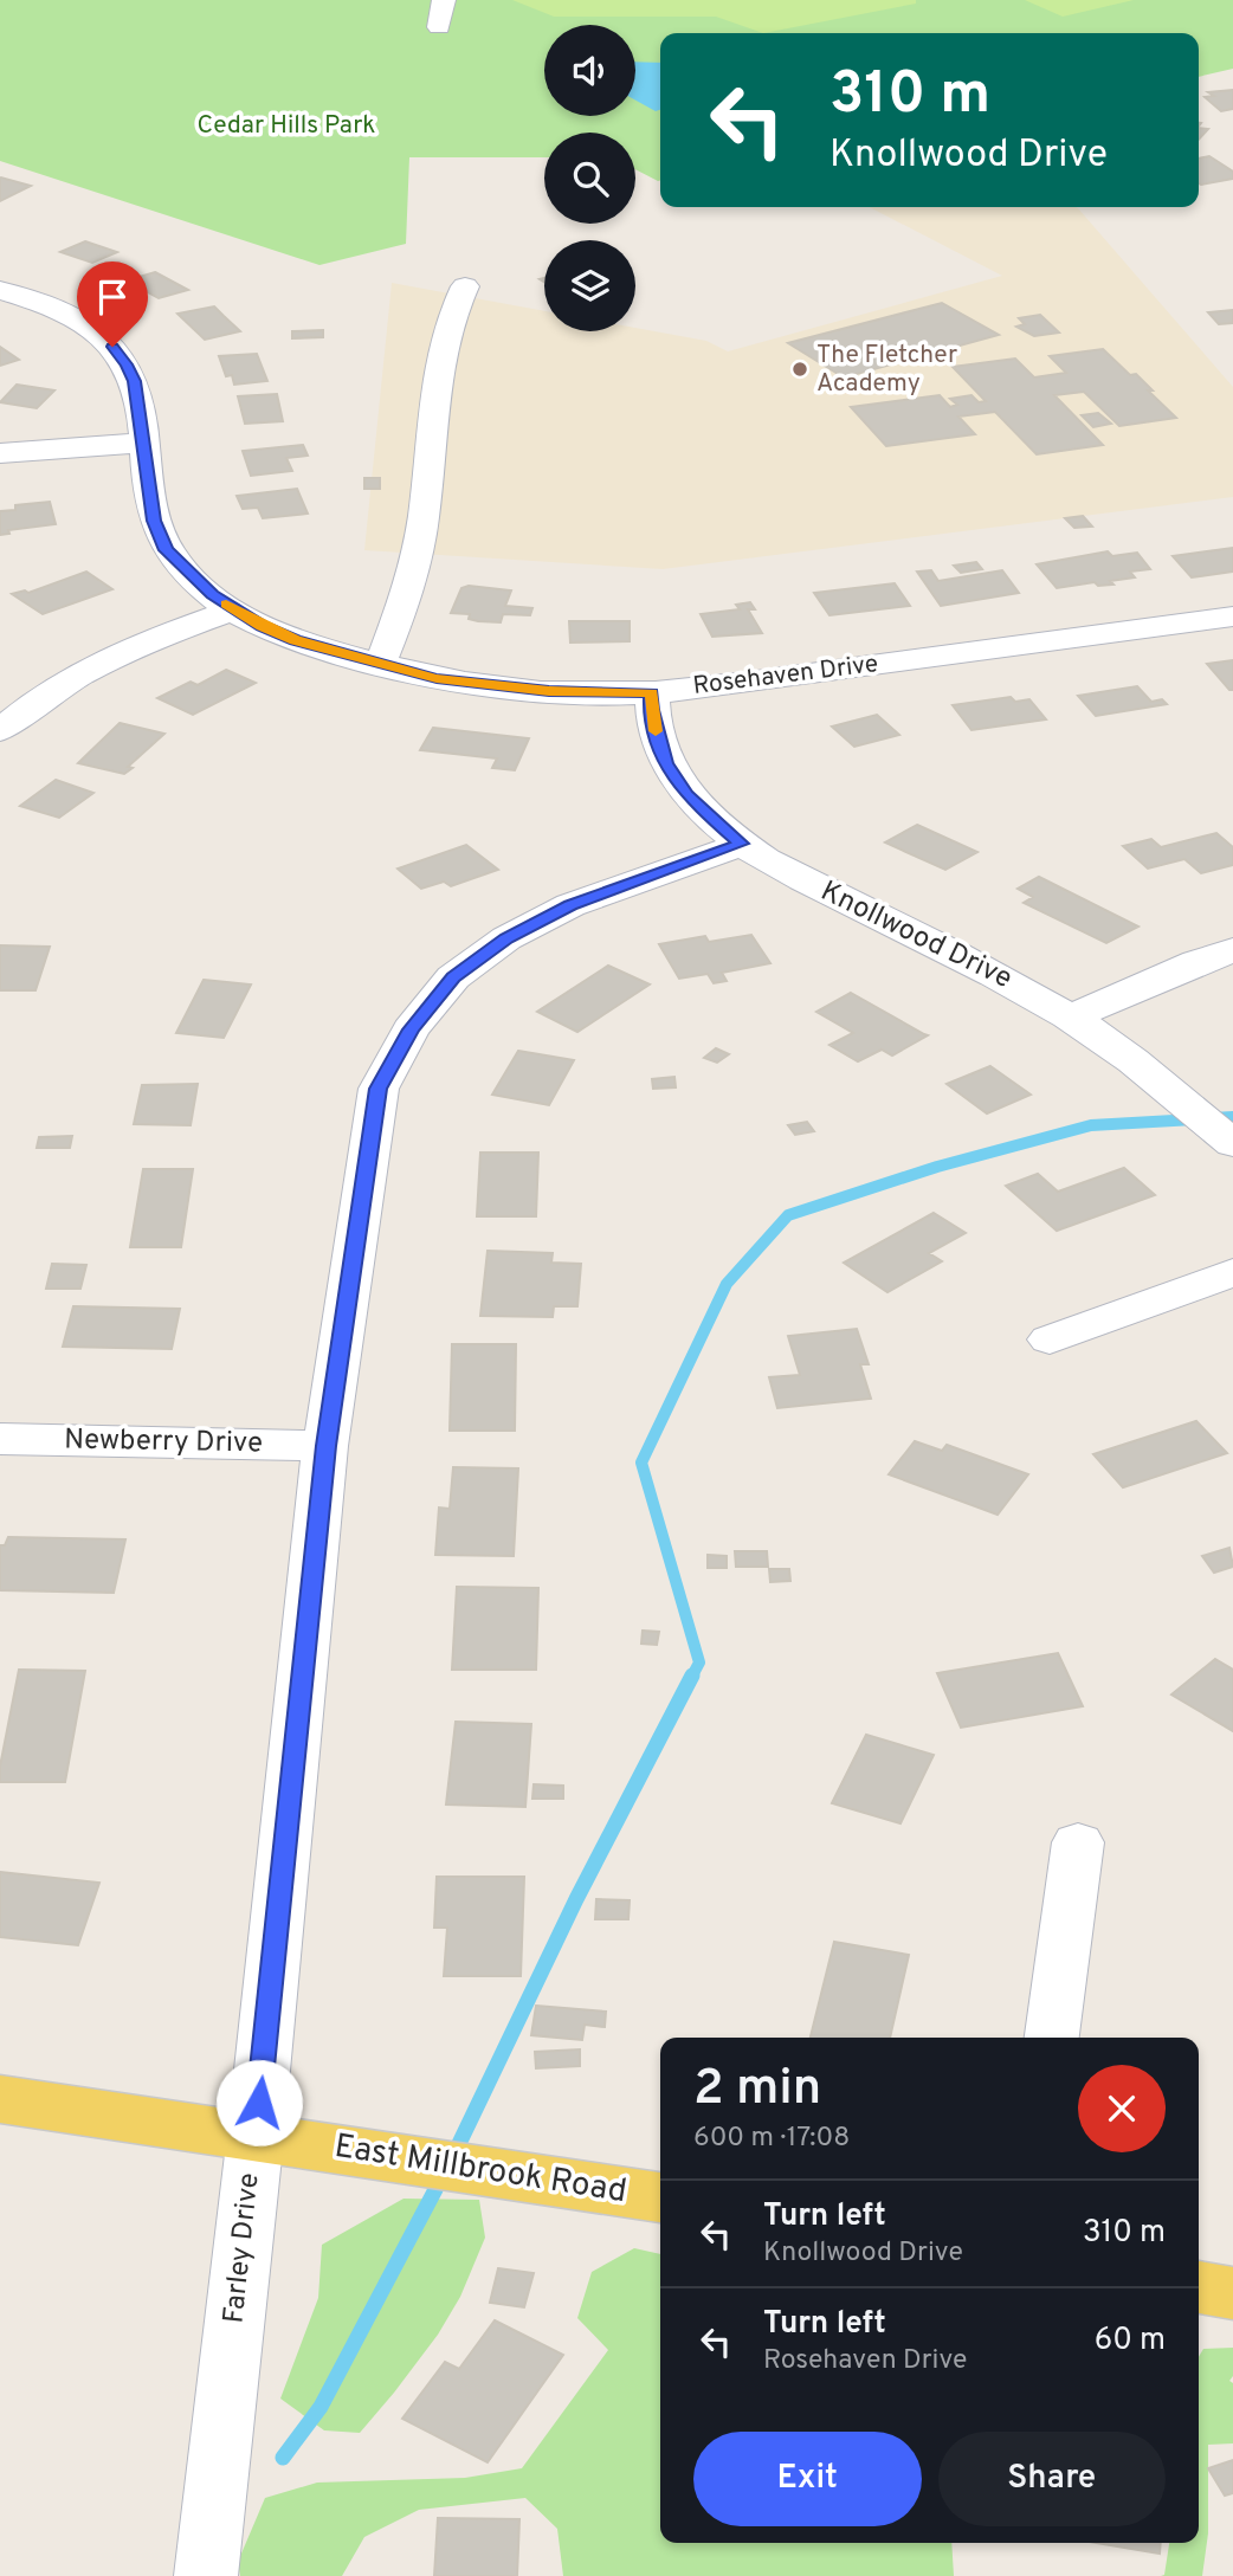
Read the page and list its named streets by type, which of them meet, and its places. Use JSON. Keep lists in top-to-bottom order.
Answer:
{
  "streets": {
    "main road": ["East Millbrook Road"],
    "street": [
      "Rosehaven Drive",
      "Knollwood Drive",
      "Newberry Drive",
      "Farley Drive"
    ]
  },
  "crossings": [
    ["Rosehaven Drive", "Knollwood Drive"],
    ["Knollwood Drive", "Farley Drive"],
    ["Newberry Drive", "Farley Drive"],
    ["East Millbrook Road", "Farley Drive"]
  ],
  "parks": ["Cedar Hills Park"],
  "places": ["The Fletcher Academy"],
  "page": {
    "turn": ["310 m", "Knollwood Drive"],
    "heading": ["2 min", "600 m · 17:08"],
    "list": [
      {
        "name": "Turn left",
        "note": "Knollwood Drive",
        "value": "310 m"
      },
      {
        "name": "Turn left",
        "note": "Rosehaven Drive",
        "value": "60 m"
      }
    ],
    "buttons": ["Exit", "Share"]
  }
}
